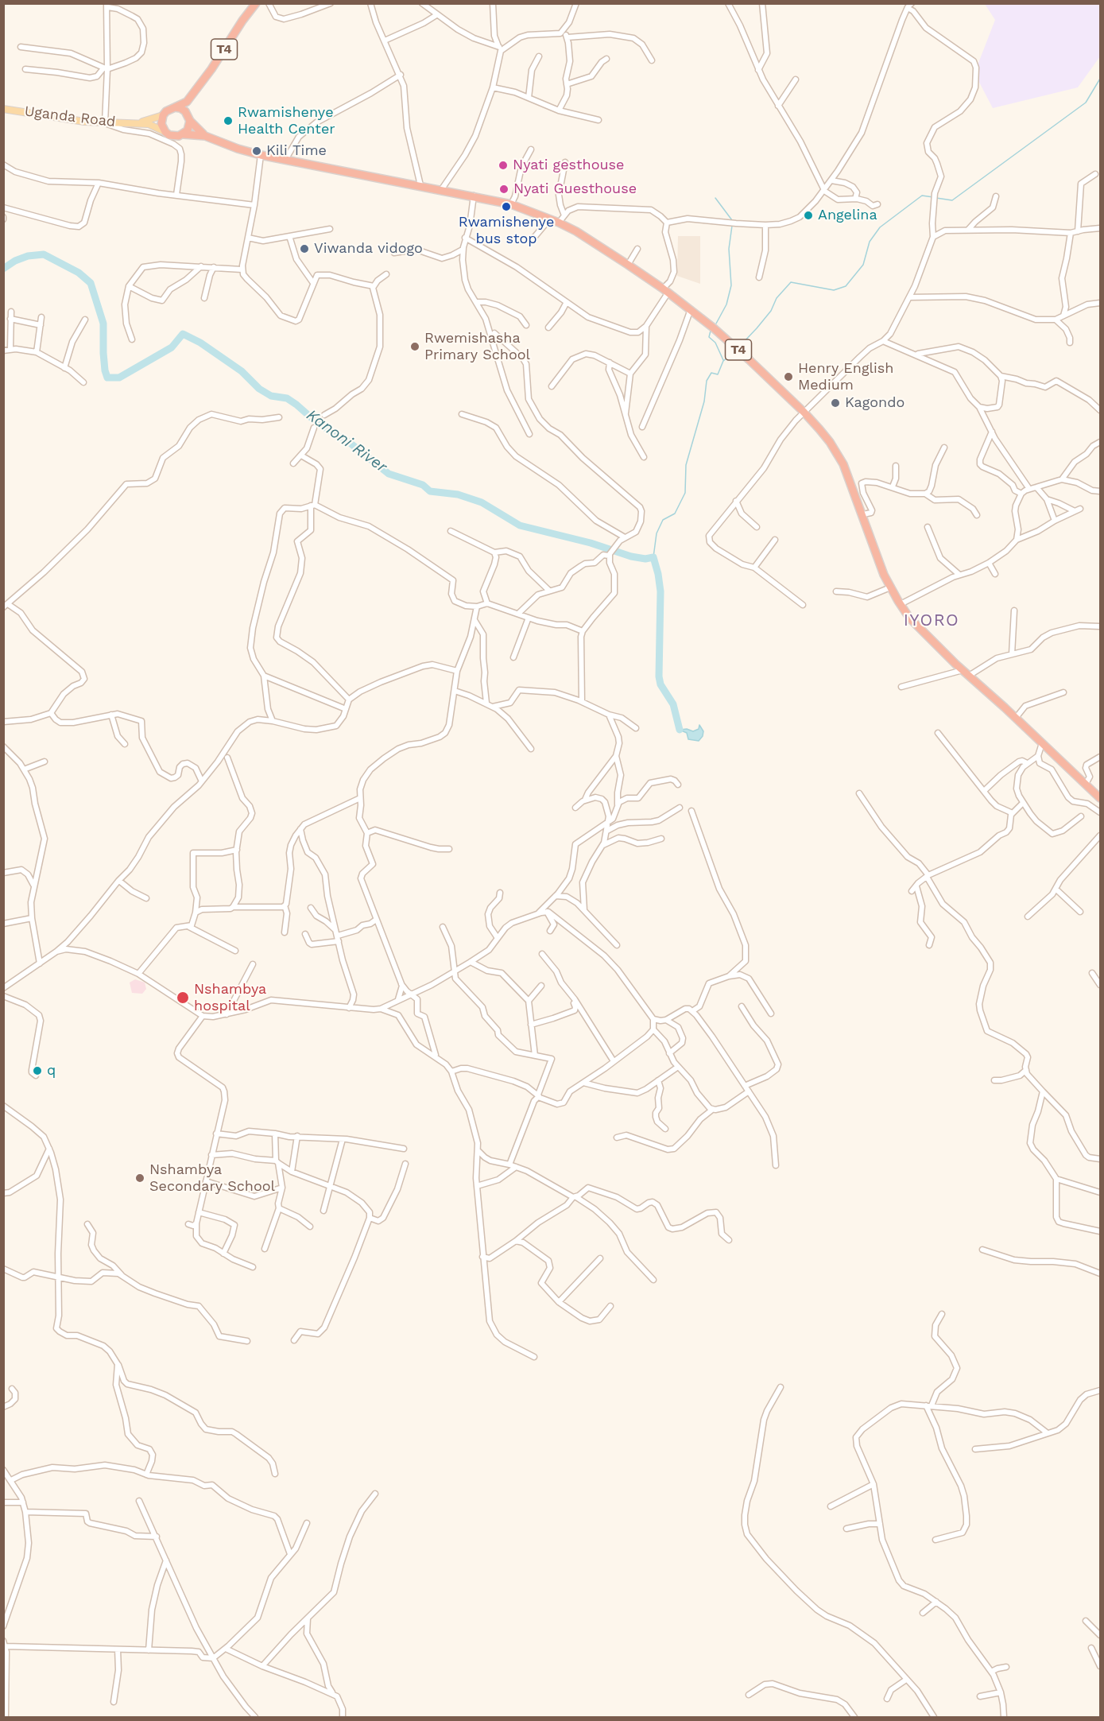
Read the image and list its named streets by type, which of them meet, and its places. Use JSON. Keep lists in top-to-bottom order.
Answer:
{
  "streets": {
    "highway": ["T4"],
    "main road": ["Uganda Road"]
  },
  "crossings": [
    ["T4", "Uganda Road"]
  ],
  "districts": ["IYORO"],
  "water": ["Kanoni River"],
  "places": [
    "Rwamishenye Health Center",
    "Kili Time",
    "Nyati gesthouse",
    "Nyati Guesthouse",
    "Rwamishenye bus stop",
    "Angelina",
    "Viwanda vidogo",
    "Rwemishasha Primary School",
    "Henry English Medium",
    "Kagondo",
    "Nshambya hospital",
    "q",
    "Nshambya Secondary School"
  ]
}
